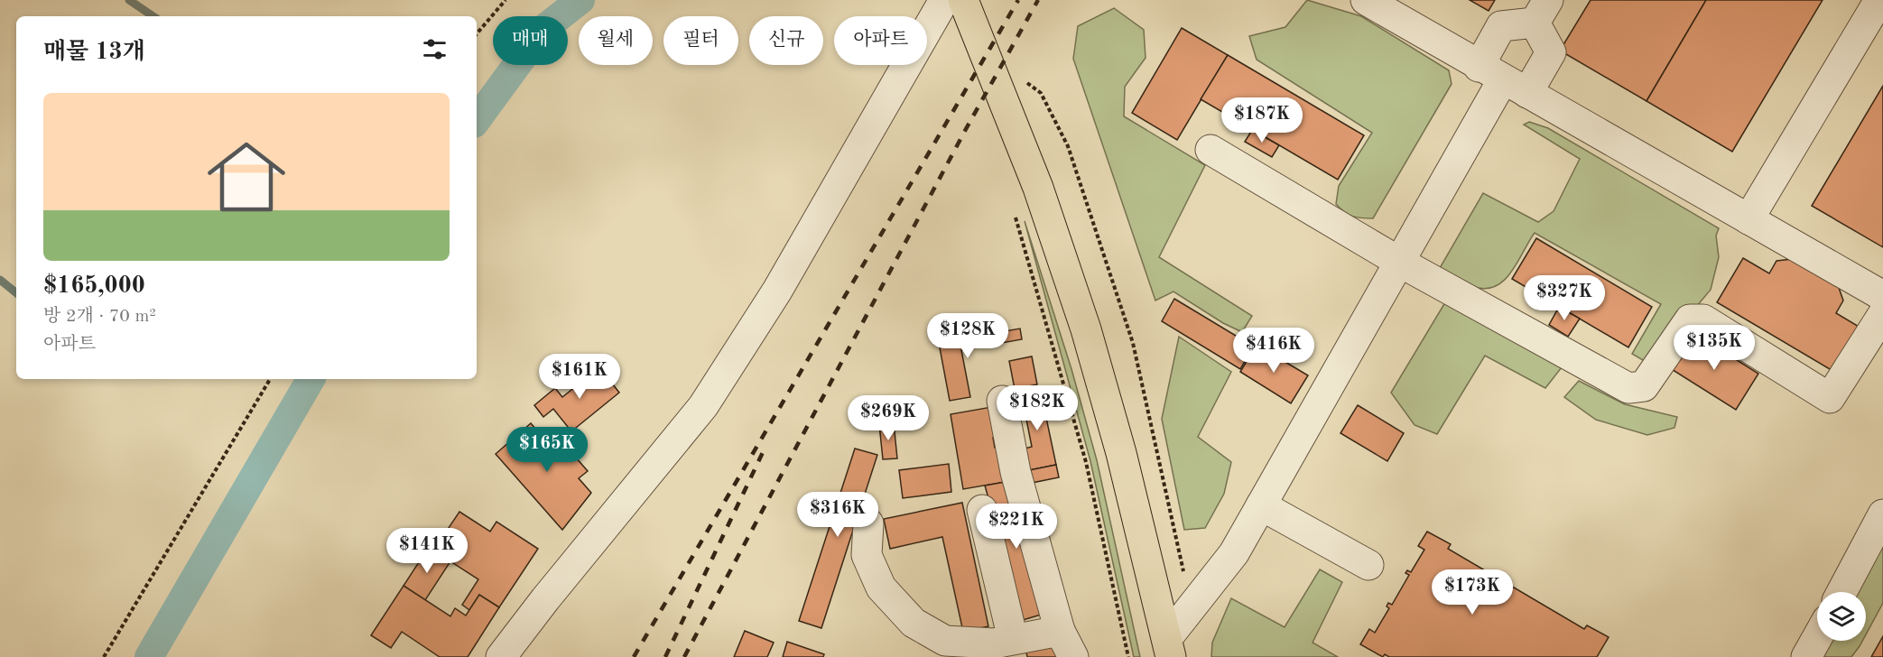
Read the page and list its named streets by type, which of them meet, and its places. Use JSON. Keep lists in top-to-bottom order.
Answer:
{
  "page": {
    "chip": [
      "매매",
      "월세",
      "필터",
      "신규",
      "아파트"
    ],
    "heading": "매물 13개",
    "list": [
      {
        "name": "$165,000",
        "note": "방 2개 · 70 m² · 아파트"
      }
    ],
    "price": [
      "$187K",
      "$327K",
      "$128K",
      "$135K",
      "$416K",
      "$161K",
      "$182K",
      "$269K",
      "$165K",
      "$316K",
      "$221K",
      "$141K",
      "$173K"
    ]
  }
}
